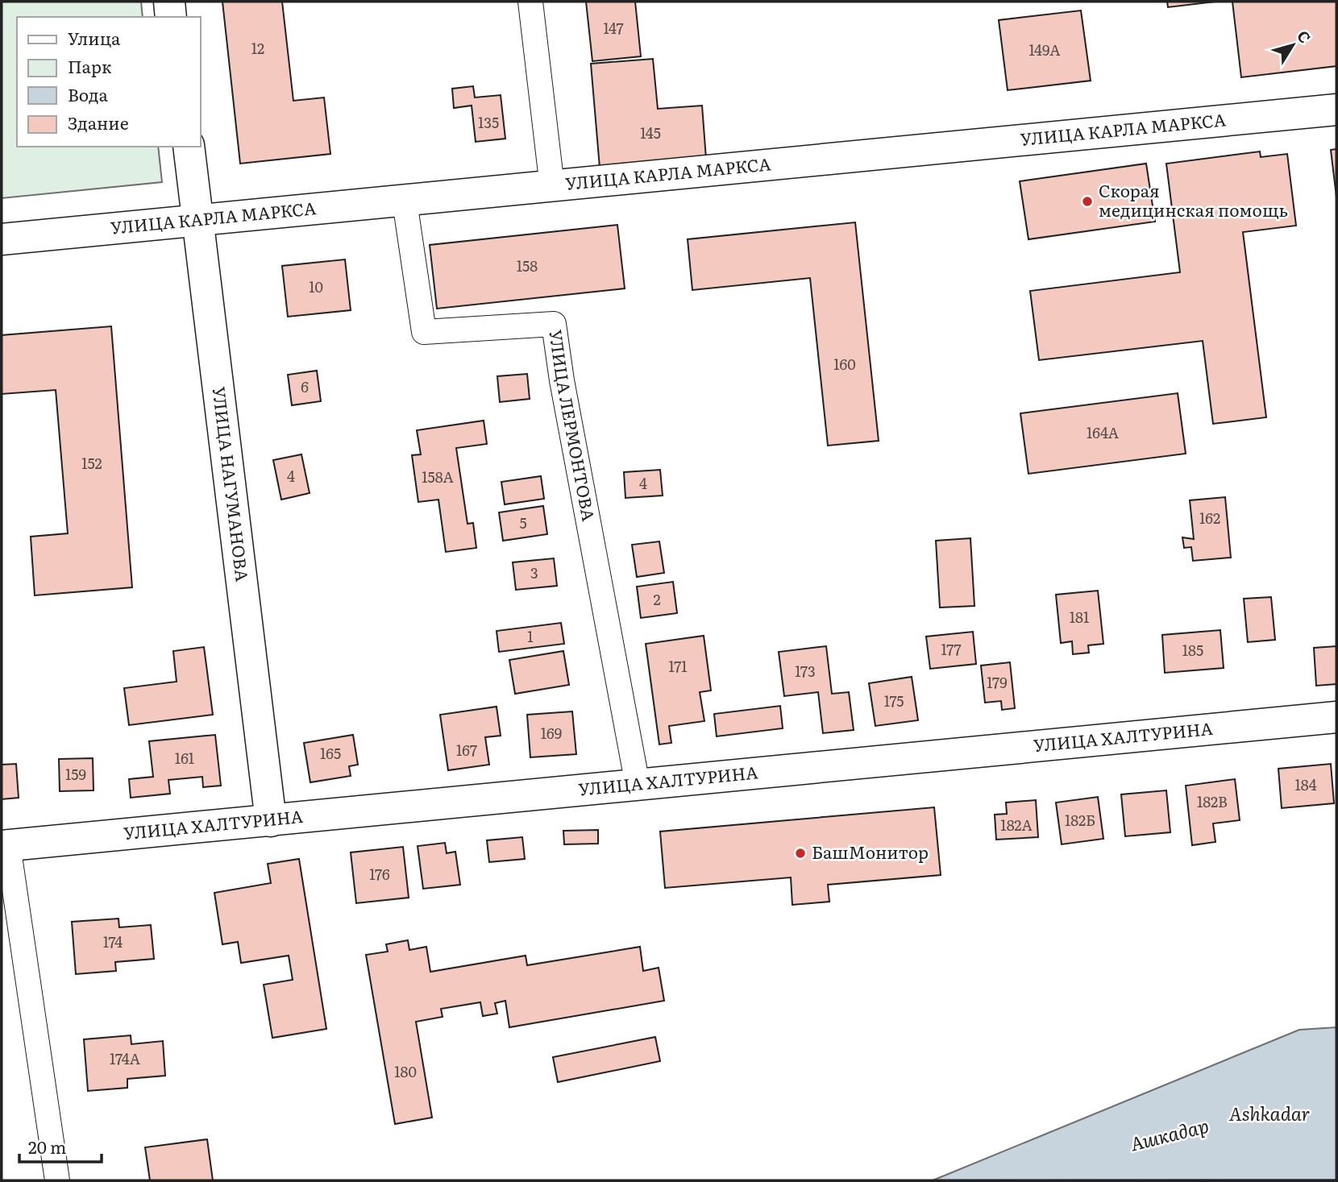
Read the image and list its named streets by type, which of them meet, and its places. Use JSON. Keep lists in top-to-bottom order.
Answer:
{
  "streets": {
    "main road": ["УЛИЦА КАРЛА МАРКСА", "УЛИЦА НАГУМАНОВА", "УЛИЦА ХАЛТУРИНА"],
    "street": ["УЛИЦА ЛЕРМОНТОВА"]
  },
  "crossings": [
    ["УЛИЦА КАРЛА МАРКСА", "УЛИЦА ЛЕРМОНТОВА"],
    ["УЛИЦА КАРЛА МАРКСА", "УЛИЦА НАГУМАНОВА"],
    ["УЛИЦА ЛЕРМОНТОВА", "УЛИЦА ХАЛТУРИНА"],
    ["УЛИЦА НАГУМАНОВА", "УЛИЦА ХАЛТУРИНА"]
  ],
  "water": ["Ashkadar", "Ашкадар"],
  "places": ["Скорая медицинская помощь", "БашМонитор"],
  "house_numbers": [
    "147",
    "12",
    "149А",
    "135",
    "145",
    "158",
    "10",
    "160",
    "6",
    "164А",
    "152",
    "4",
    "158А",
    "4",
    "162",
    "5",
    "3",
    "2",
    "181",
    "1",
    "177",
    "185",
    "171",
    "173",
    "179",
    "175",
    "169",
    "167",
    "165",
    "161",
    "159",
    "184",
    "182В",
    "182Б",
    "182А",
    "176",
    "174",
    "174А",
    "180"
  ],
  "legend": [
    "Улица",
    "Парк",
    "Вода",
    "Здание"
  ],
  "scale_bar": "20 m",
  "north": "top right"
}
